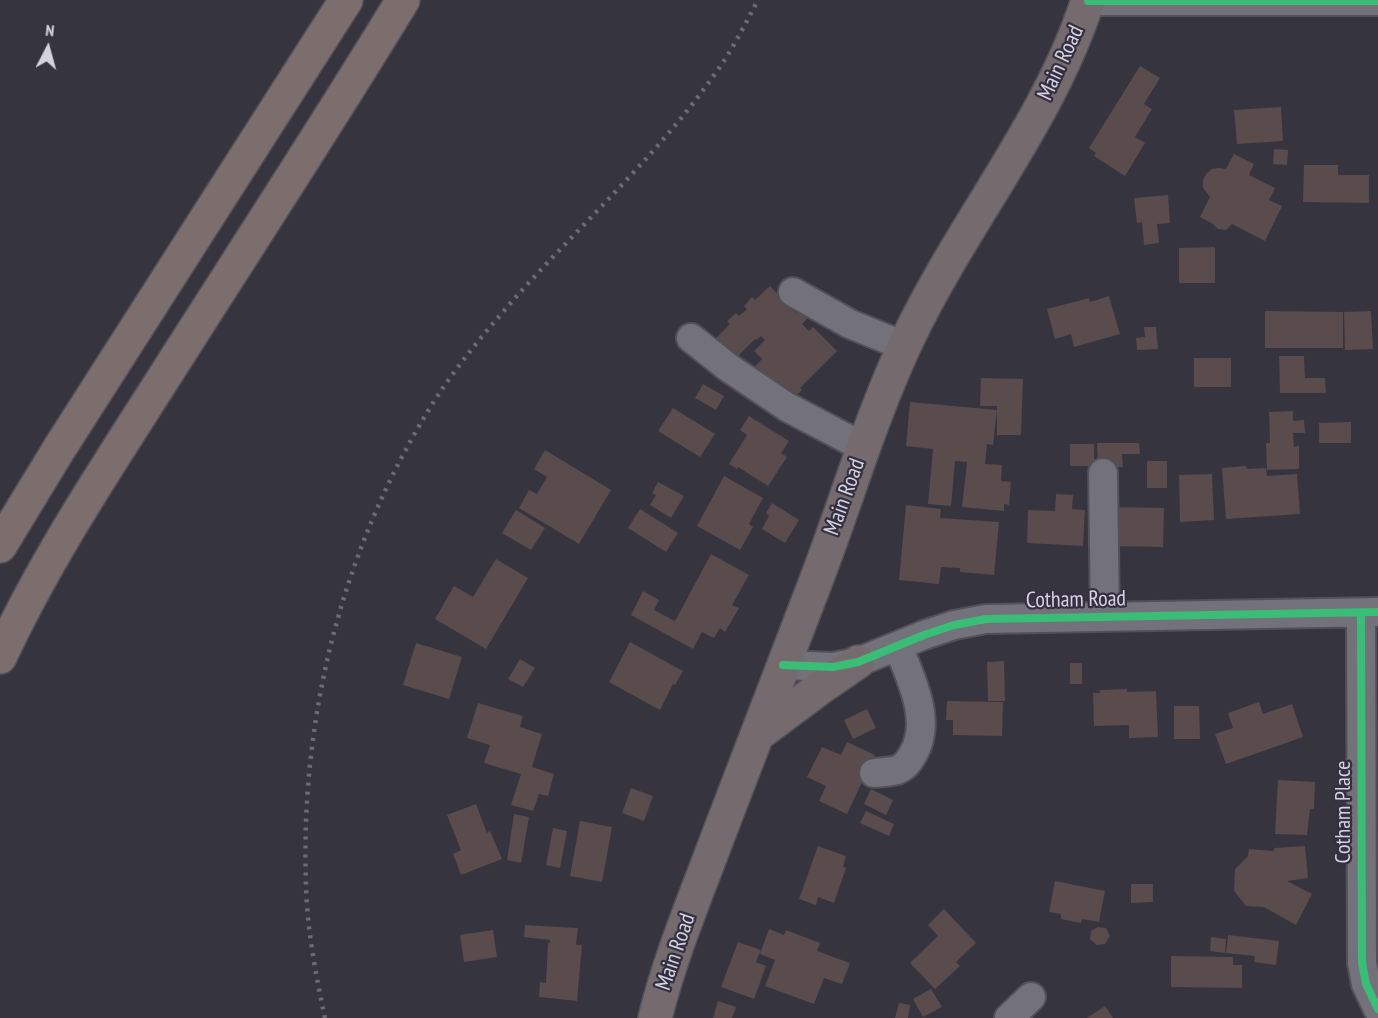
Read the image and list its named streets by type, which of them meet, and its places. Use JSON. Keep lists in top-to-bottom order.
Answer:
{
  "streets": {
    "main road": ["Main Road"],
    "street": ["Cotham Road", "Cotham Place"]
  },
  "crossings": [
    ["Main Road", "Cotham Road"],
    ["Cotham Road", "Cotham Place"]
  ],
  "north": "top"
}
